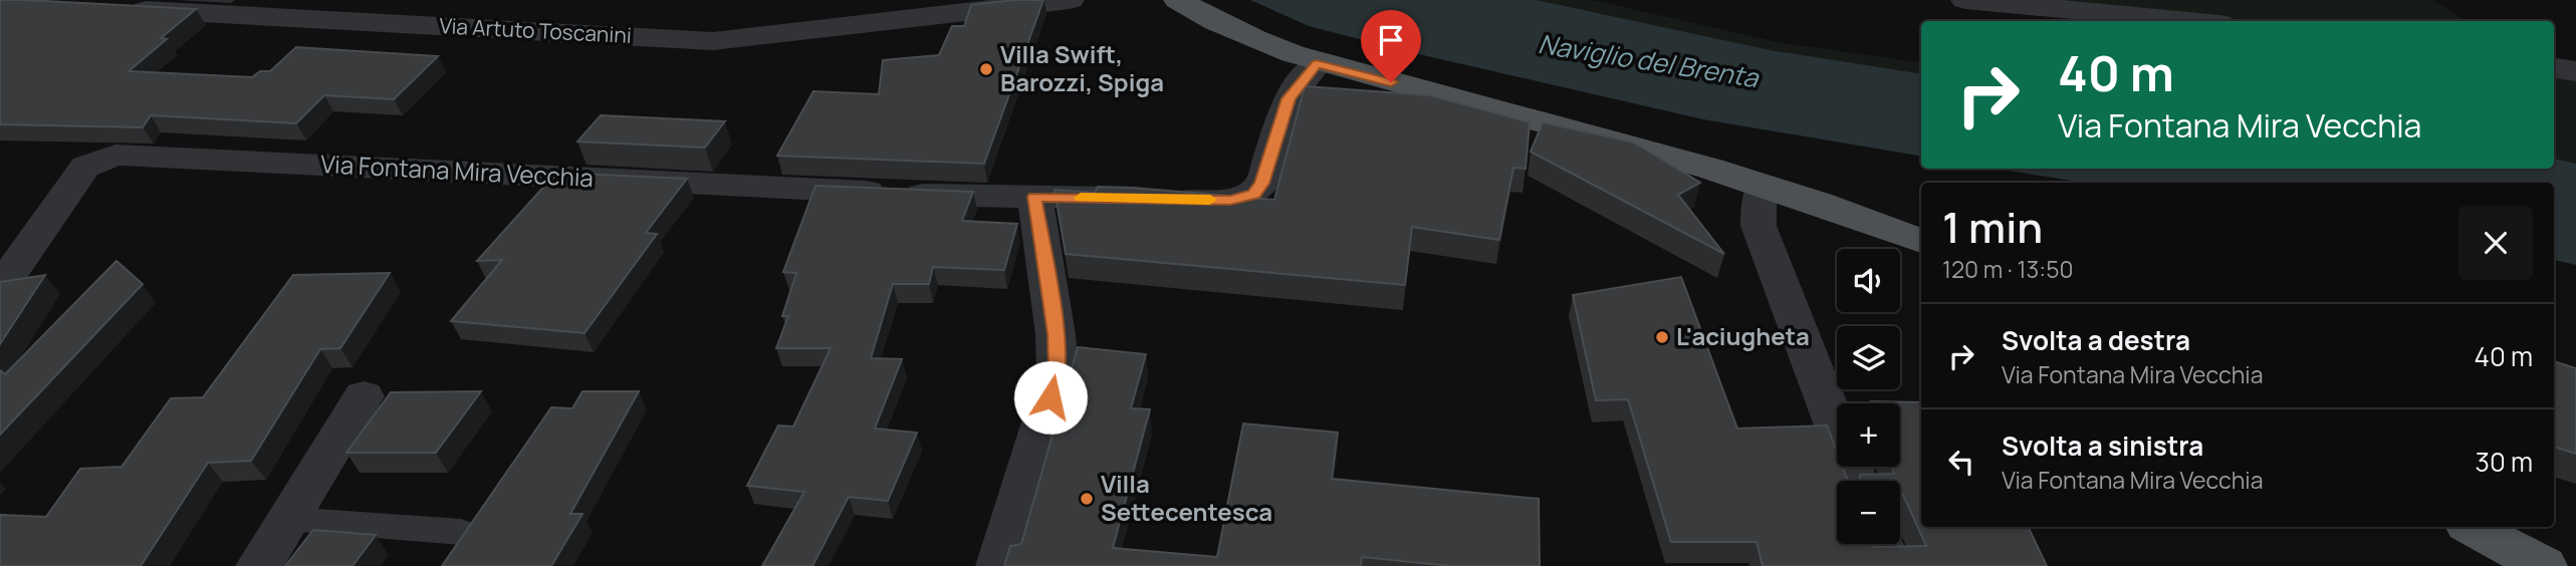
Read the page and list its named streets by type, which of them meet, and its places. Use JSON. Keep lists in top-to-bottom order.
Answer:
{
  "streets": {
    "street": ["Via Artuto Toscanini", "Via Fontana Mira Vecchia"]
  },
  "water": ["Naviglio del Brenta"],
  "places": ["Villa Swift, Barozzi, Spiga", "L'aciugheta", "Villa Settecentesca"],
  "page": {
    "turn": ["40 m", "Via Fontana Mira Vecchia"],
    "heading": ["1 min", "120 m · 13:50"],
    "map_buttons": ["+", "−"],
    "list": [
      {
        "name": "Svolta a destra",
        "note": "Via Fontana Mira Vecchia",
        "value": "40 m"
      },
      {
        "name": "Svolta a sinistra",
        "note": "Via Fontana Mira Vecchia",
        "value": "30 m"
      }
    ]
  }
}
